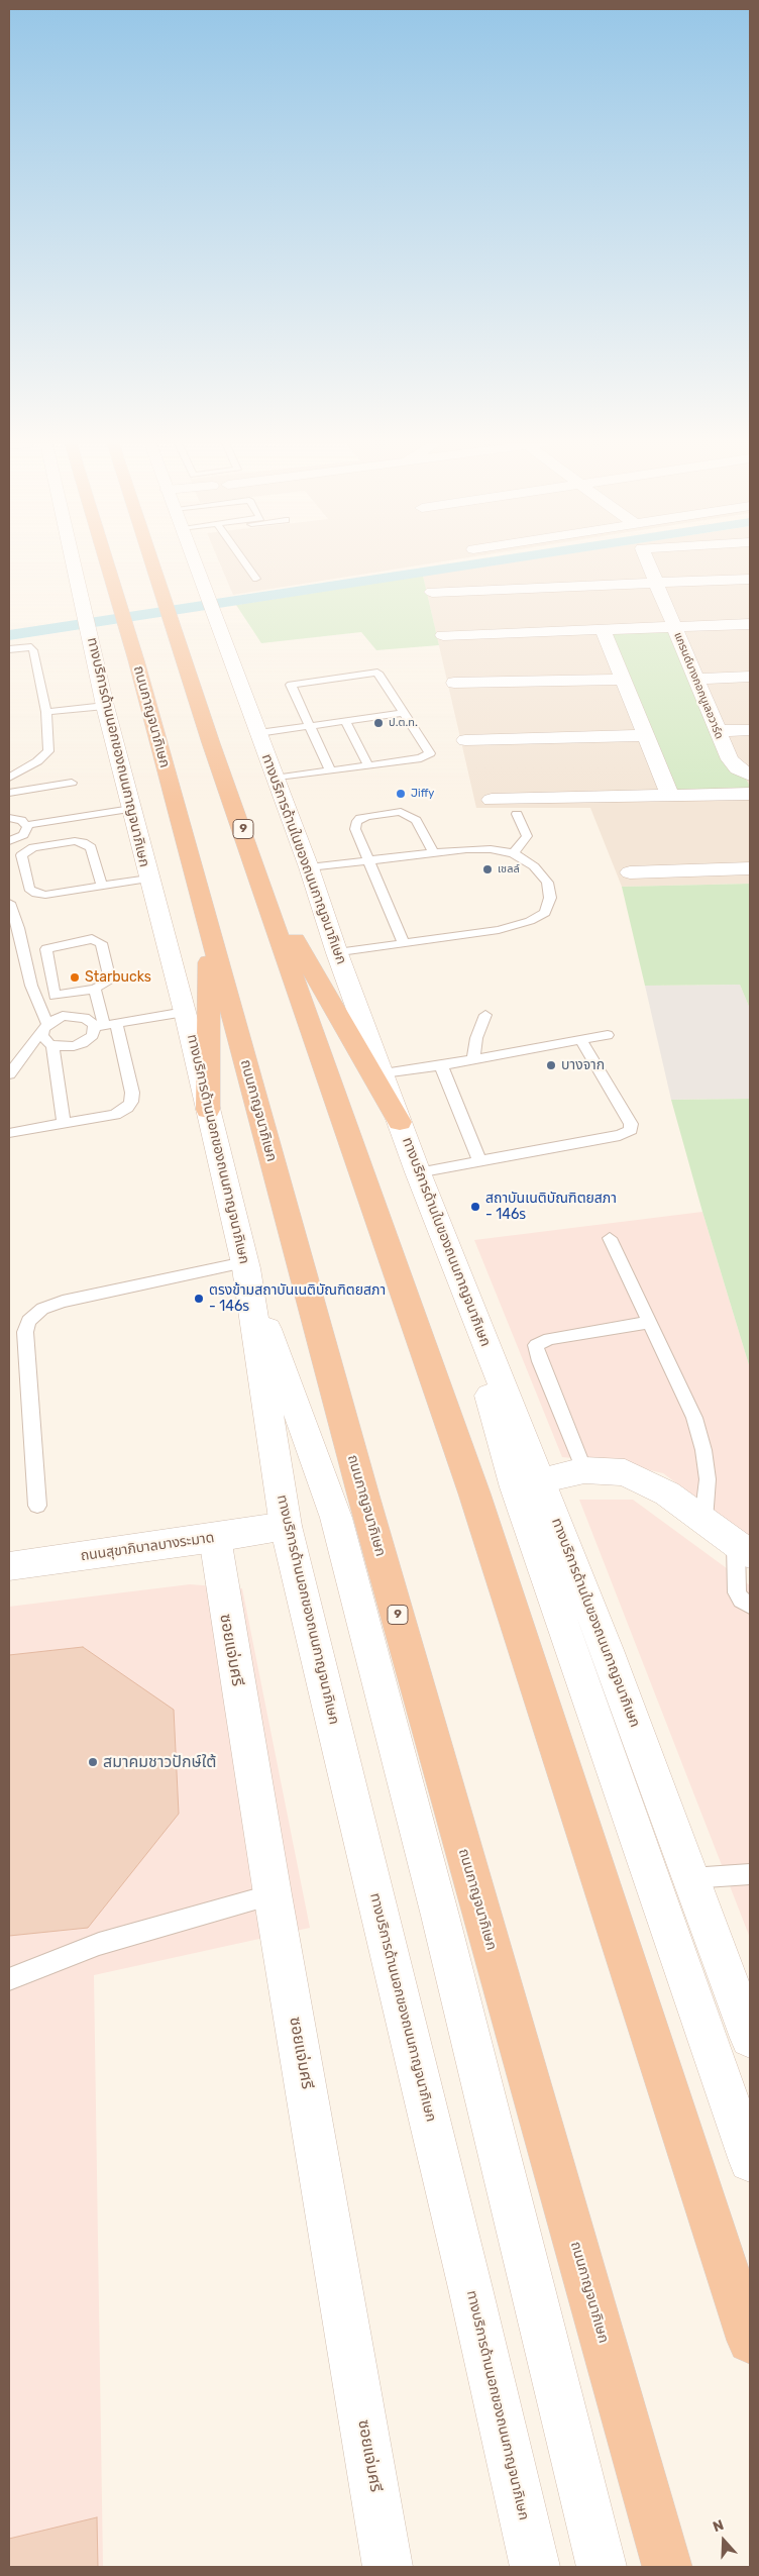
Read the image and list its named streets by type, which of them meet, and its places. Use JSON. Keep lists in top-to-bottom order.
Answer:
{
  "streets": {
    "highway": ["ถนนกาญจนาภิเษก", "9"],
    "main road": [
      "แกรนด์บางกอกบูเลอวาร์ด",
      "ทางบริการด้านนอกของถนนกาญจนาภิเษก",
      "ทางบริการด้านในของถนนกาญจนาภิเษก",
      "ถนนสุขาภิบาลบางระมาด",
      "ซอยแจ่มศรี"
    ]
  },
  "crossings": [
    ["ทางบริการด้านนอกของถนนกาญจนาภิเษก", "ถนนสุขาภิบาลบางระมาด"],
    ["ถนนสุขาภิบาลบางระมาด", "ซอยแจ่มศรี"]
  ],
  "places": [
    "ป.ต.ท.",
    "Jiffy",
    "เชลล์",
    "Starbucks",
    "บางจาก",
    "สถาบันเนติบัณฑิตยสภา - 146ร",
    "ตรงข้ามสถาบันเนติบัณฑิตยสภา - 146ร",
    "สมาคมชาวปักษ์ใต้"
  ],
  "north": "top"
}
